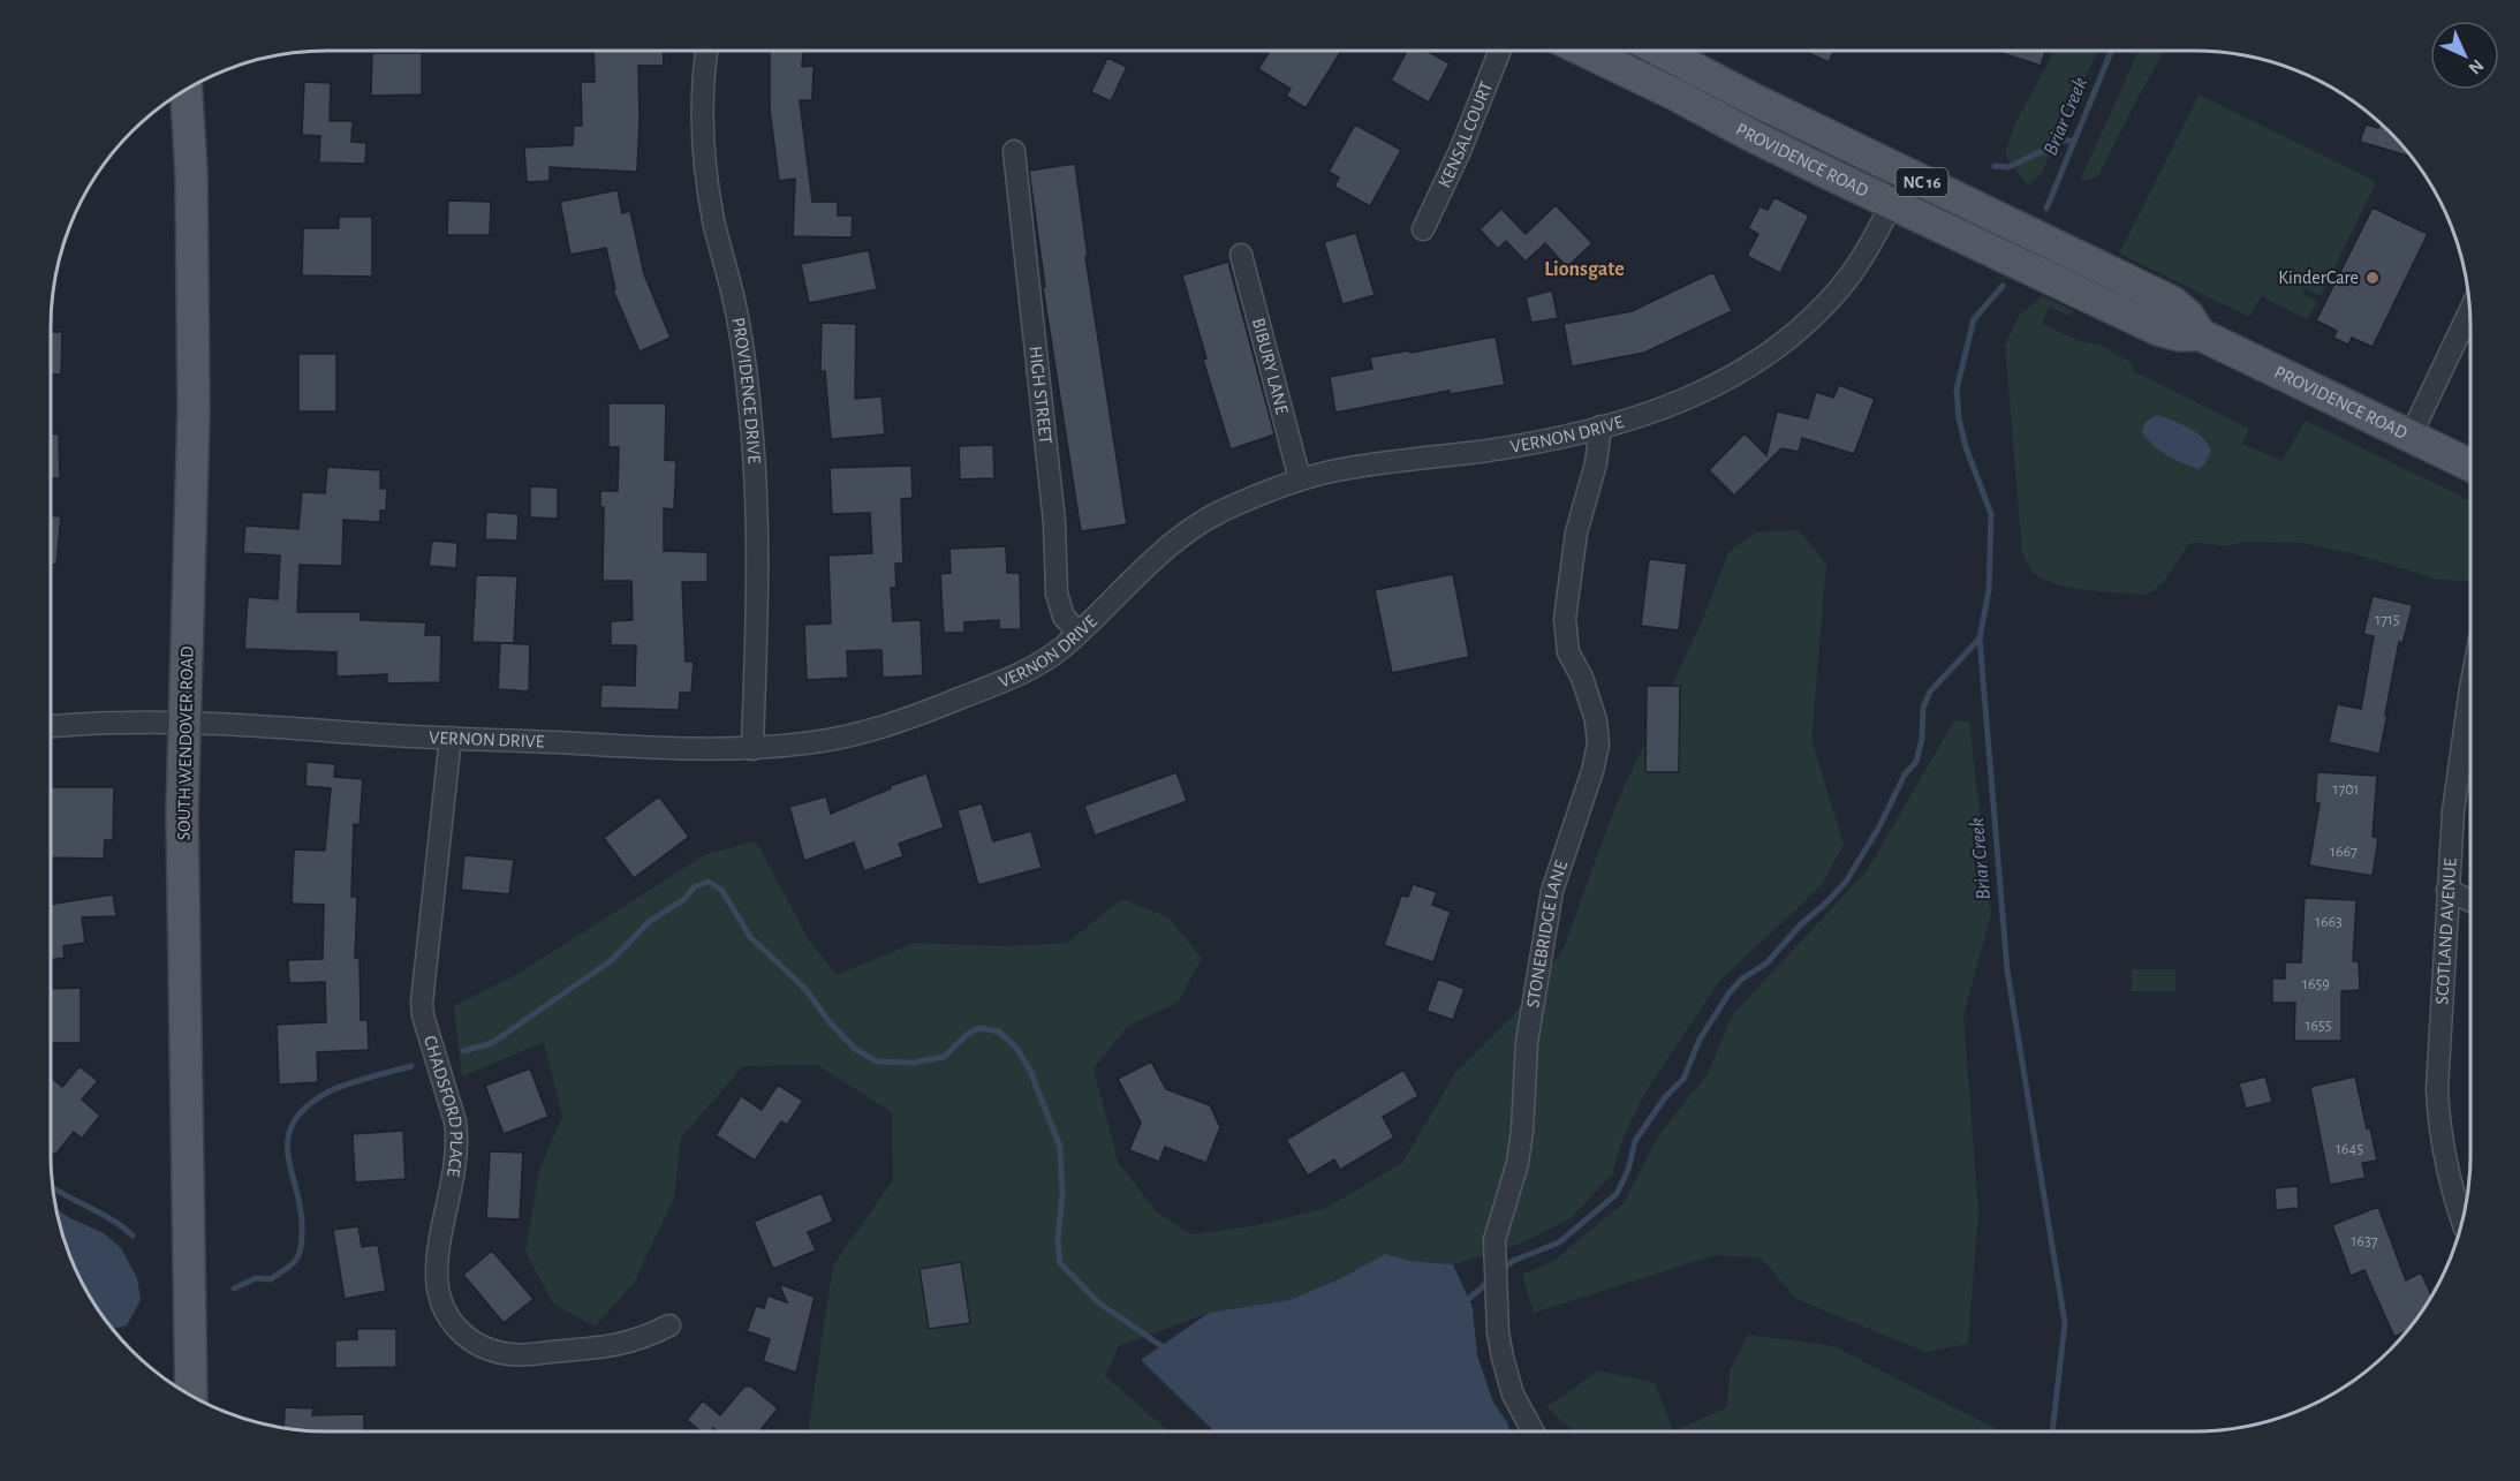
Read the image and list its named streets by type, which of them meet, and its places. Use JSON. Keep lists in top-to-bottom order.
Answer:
{
  "streets": {
    "main road": ["PROVIDENCE ROAD", "NC 16", "SOUTH WENDOVER ROAD"],
    "street": [
      "KENSAL COURT",
      "BIBURY LANE",
      "PROVIDENCE DRIVE",
      "HIGH STREET",
      "VERNON DRIVE",
      "SCOTLAND AVENUE",
      "STONEBRIDGE LANE",
      "CHADSFORD PLACE"
    ]
  },
  "crossings": [
    ["PROVIDENCE ROAD", "VERNON DRIVE"],
    ["BIBURY LANE", "VERNON DRIVE"],
    ["PROVIDENCE DRIVE", "VERNON DRIVE"],
    ["HIGH STREET", "VERNON DRIVE"],
    ["VERNON DRIVE", "SOUTH WENDOVER ROAD"],
    ["VERNON DRIVE", "STONEBRIDGE LANE"],
    ["VERNON DRIVE", "CHADSFORD PLACE"]
  ],
  "districts": ["Lionsgate"],
  "water": ["Briar Creek"],
  "places": ["KinderCare"],
  "house_numbers": [
    "1715",
    "1701",
    "1667",
    "1663",
    "1659",
    "1655",
    "1645",
    "1637"
  ],
  "north": "bottom right"
}
